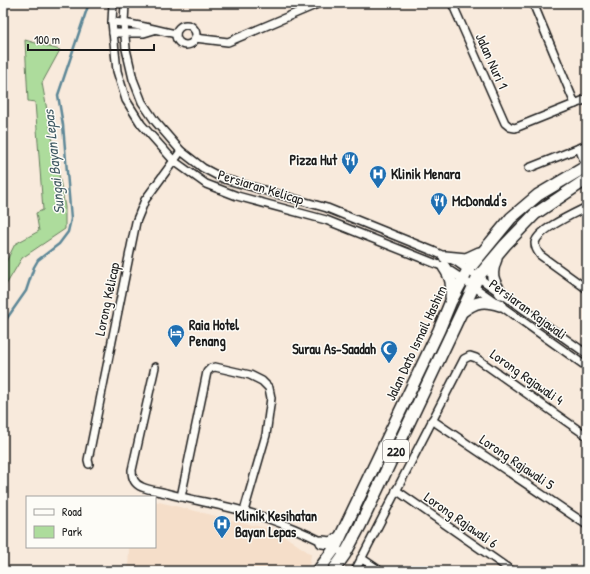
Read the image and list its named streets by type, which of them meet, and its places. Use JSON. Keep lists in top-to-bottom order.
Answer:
{
  "streets": {
    "main road": ["Jalan Dato Ismail Hashim", "220"],
    "street": [
      "Jalan Nuri 1",
      "Persiaran Kelicap",
      "Lorong Kelicap",
      "Persiaran Rajawali",
      "Lorong Rajawali 4",
      "Lorong Rajawali 5",
      "Lorong Rajawali 6"
    ]
  },
  "crossings": [
    ["Persiaran Kelicap", "Lorong Kelicap"],
    ["Persiaran Kelicap", "Jalan Dato Ismail Hashim"],
    ["Persiaran Rajawali", "Jalan Dato Ismail Hashim"],
    ["Lorong Rajawali 4", "Lorong Rajawali 5"]
  ],
  "water": ["Sungai Bayan Lepas"],
  "places": {
    "restaurant": ["Pizza Hut", "McDonald's"],
    "hospital": ["Klinik Menara", "Klinik Kesihatan Bayan Lepas"],
    "hotel": ["Raia Hotel Penang"],
    "mosque": ["Surau As-Saadah"]
  },
  "legend": ["Road", "Park"],
  "scale_bar": "100 m"
}
